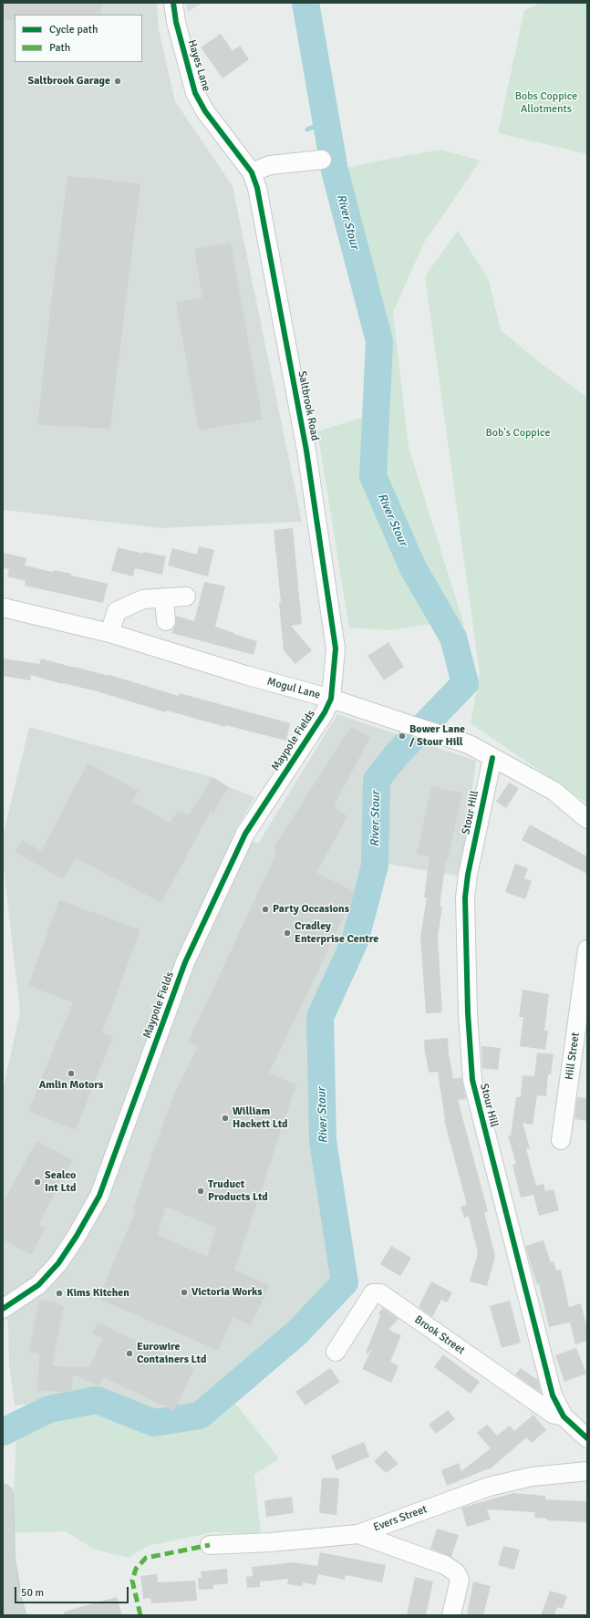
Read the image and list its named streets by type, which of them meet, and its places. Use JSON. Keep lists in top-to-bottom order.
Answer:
{
  "streets": {
    "street": [
      "Hayes Lane",
      "Saltbrook Road",
      "Mogul Lane",
      "Maypole Fields",
      "Stour Hill",
      "Hill Street",
      "Brook Street",
      "Evers Street"
    ]
  },
  "crossings": [
    ["Hayes Lane", "Saltbrook Road"],
    ["Saltbrook Road", "Mogul Lane"],
    ["Saltbrook Road", "Maypole Fields"],
    ["Mogul Lane", "Maypole Fields"],
    ["Mogul Lane", "Stour Hill"],
    ["Stour Hill", "Brook Street"]
  ],
  "water": ["River Stour"],
  "parks": ["Bobs Coppice Allotments", "Bob's Coppice"],
  "places": [
    "Saltbrook Garage",
    "Bower Lane / Stour Hill",
    "Party Occasions",
    "Cradley Enterprise Centre",
    "Amlin Motors",
    "William Hackett Ltd",
    "Sealco Int Ltd",
    "Truduct Products Ltd",
    "Victoria Works",
    "Kims Kitchen",
    "Eurowire Containers Ltd"
  ],
  "legend": ["Cycle path", "Path"],
  "scale_bar": "50 m"
}
